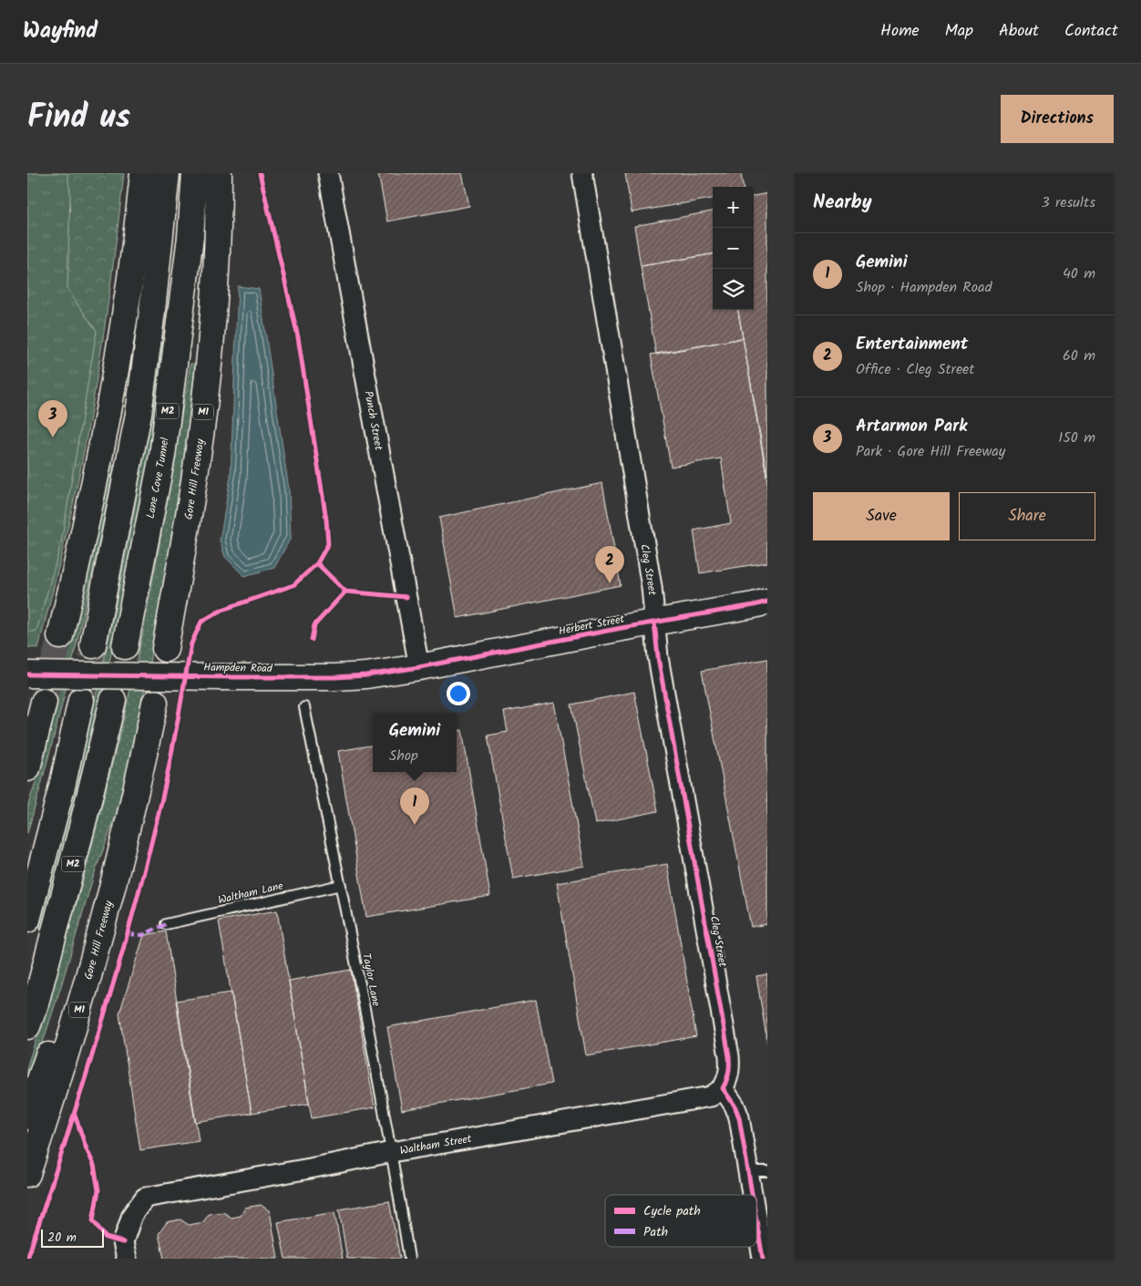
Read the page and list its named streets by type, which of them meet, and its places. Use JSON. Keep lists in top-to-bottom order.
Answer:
{
  "streets": {
    "main road": [
      "M2",
      "M1",
      "Lane Cove Tunnel",
      "Gore Hill Freeway",
      "Herbert Street",
      "Hampden Road"
    ],
    "street": ["Punch Street", "Cleg Street", "Waltham Street"],
    "lane": ["Waltham Lane", "Taylor Lane"]
  },
  "crossings": [
    ["Punch Street", "Herbert Street"],
    ["Punch Street", "Hampden Road"],
    ["Cleg Street", "Herbert Street"],
    ["Cleg Street", "Waltham Street"],
    ["Herbert Street", "Hampden Road"],
    ["Waltham Lane", "Taylor Lane"],
    ["Taylor Lane", "Waltham Street"]
  ],
  "legend": ["Cycle path", "Path"],
  "scale_bar": "20 m",
  "page": {
    "header": "Wayfind",
    "nav": [
      "Home",
      "Map",
      "About",
      "Contact"
    ],
    "title": "Find us",
    "buttons": [
      "Directions",
      ["Save", "Share"]
    ],
    "heading": ["Nearby", "3 results"],
    "map_buttons": ["+", "−"],
    "list": [
      {
        "mark": "1",
        "name": "Gemini",
        "note": "Shop · Hampden Road",
        "value": "40 m"
      },
      {
        "mark": "2",
        "name": "Entertainment",
        "note": "Office · Cleg Street",
        "value": "60 m"
      },
      {
        "mark": "3",
        "name": "Artarmon Park",
        "note": "Park · Gore Hill Freeway",
        "value": "150 m"
      }
    ],
    "pins": ["3", "2", "1"],
    "popup": ["Gemini", "Shop"],
    "scale": "20 m"
  }
}
